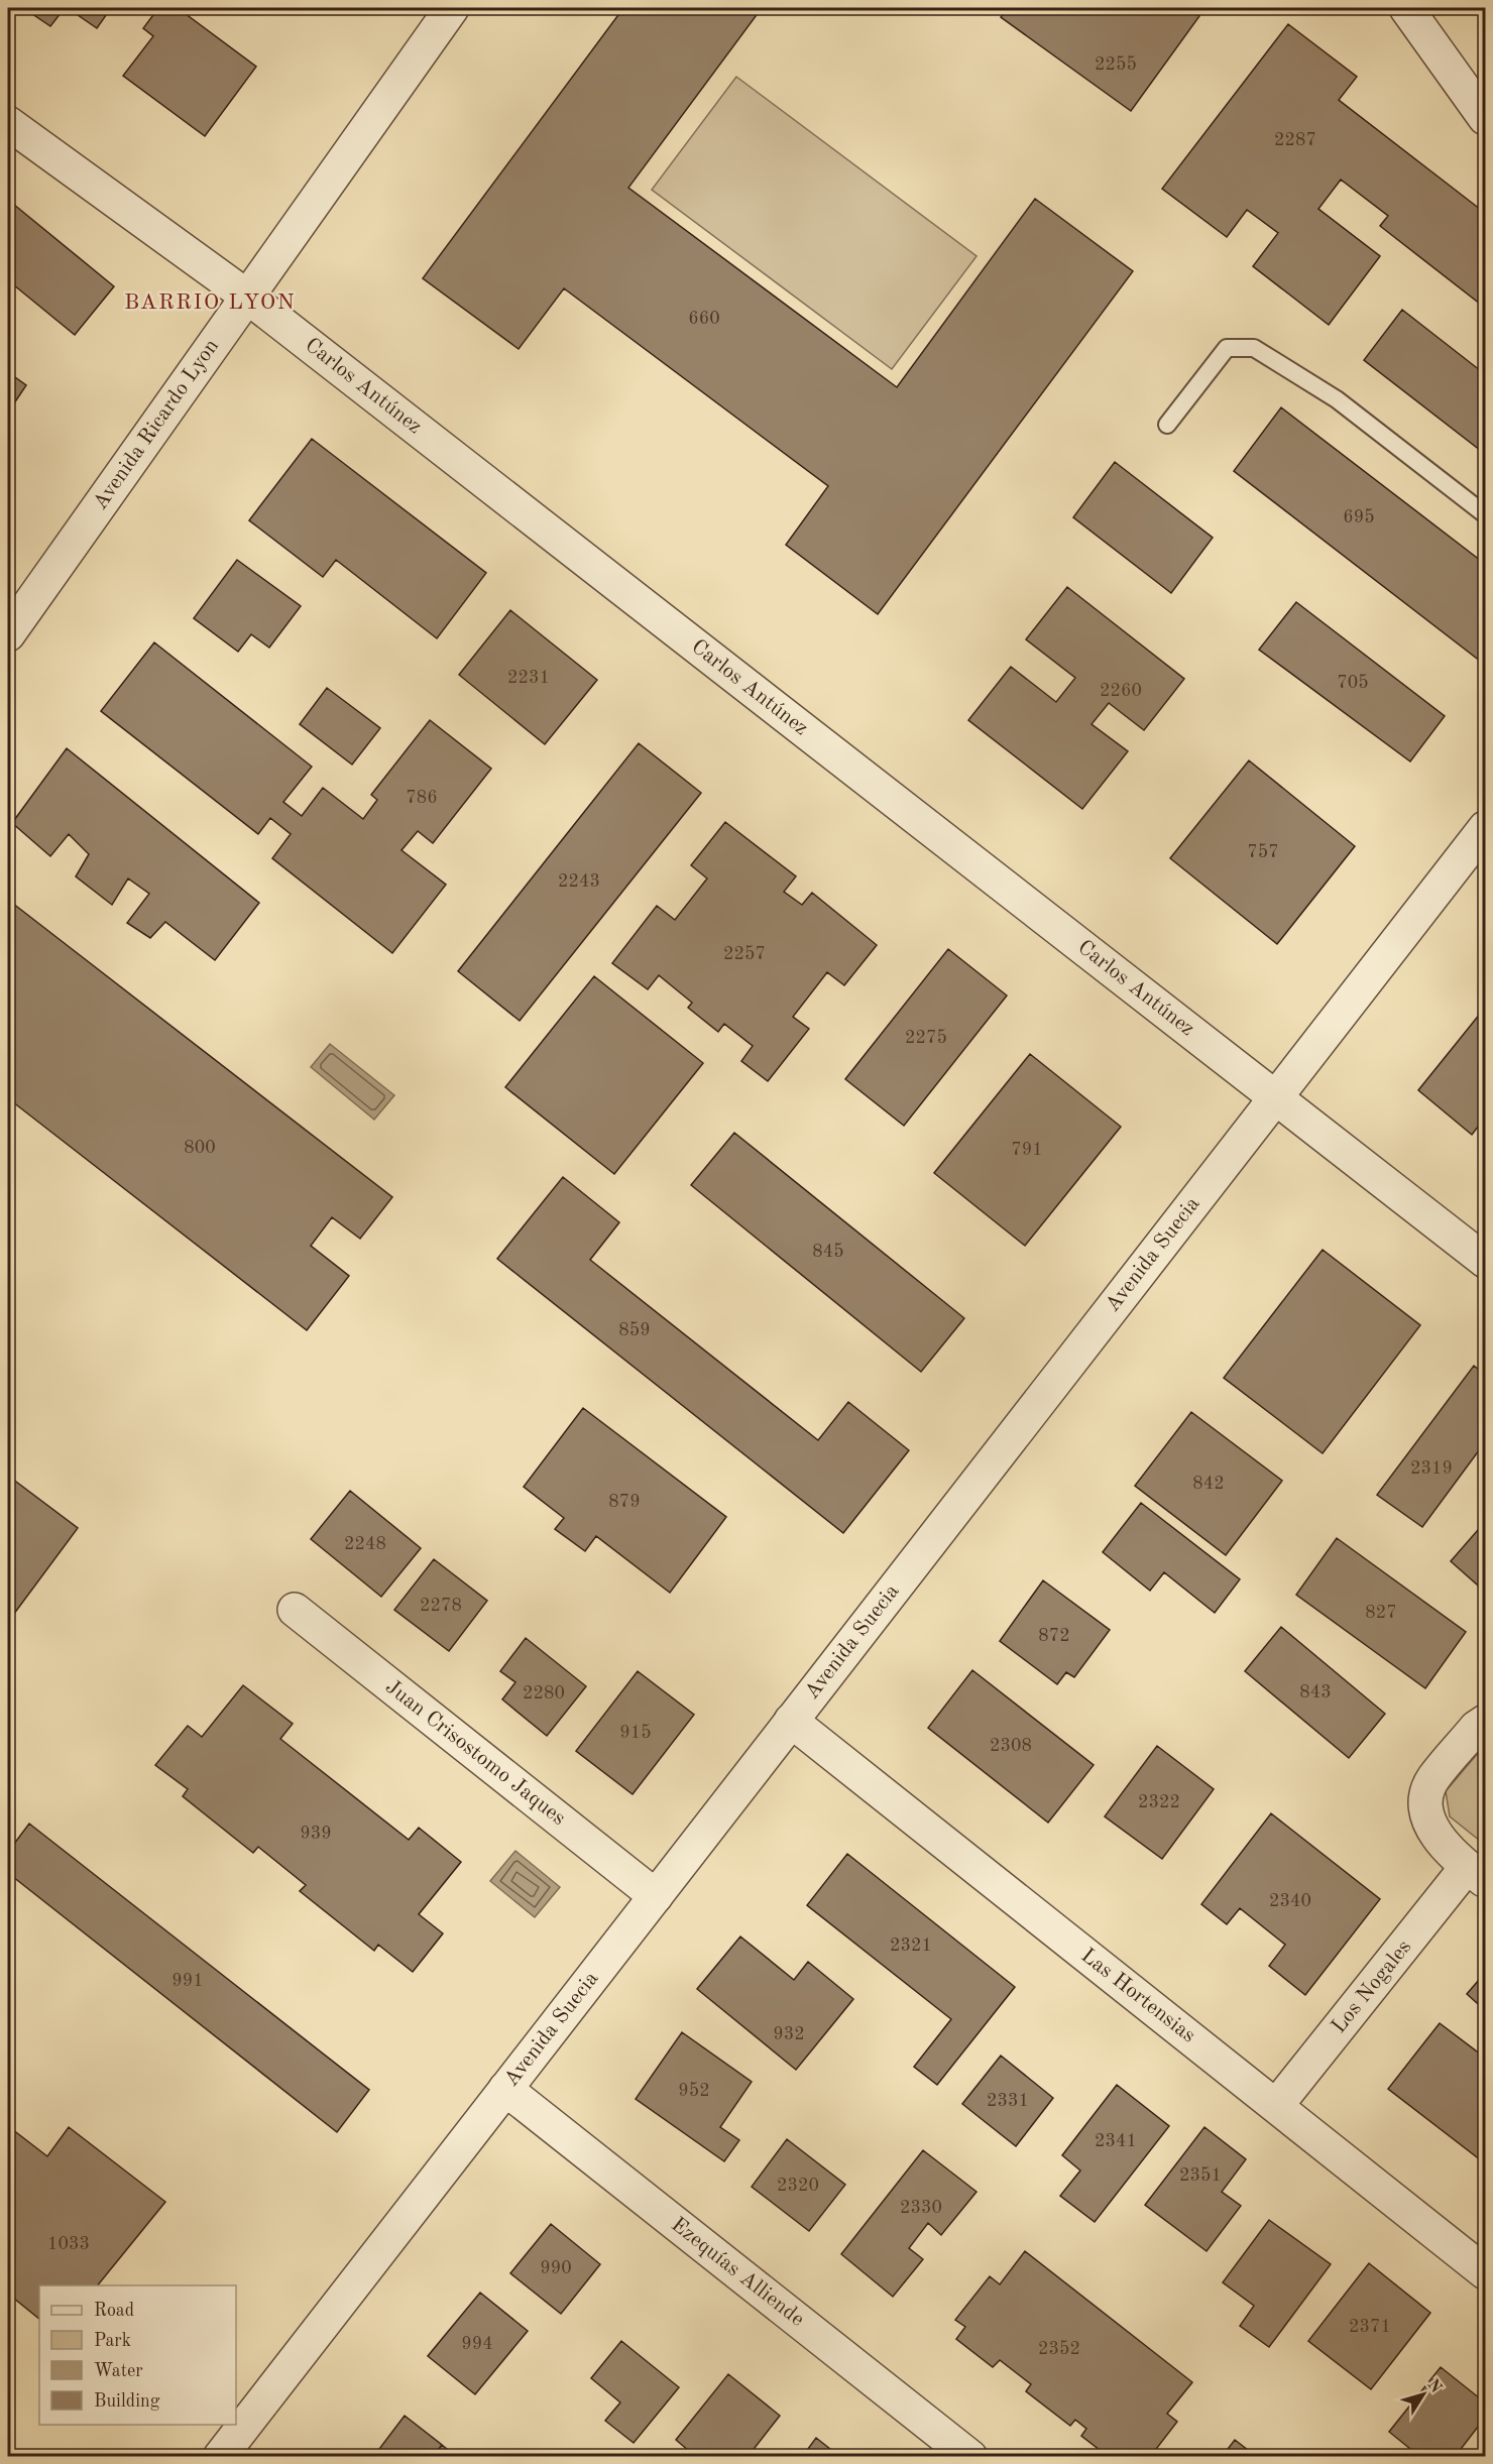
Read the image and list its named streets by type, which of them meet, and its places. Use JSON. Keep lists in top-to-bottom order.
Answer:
{
  "streets": {
    "street": [
      "Carlos Antúnez",
      "Avenida Ricardo Lyon",
      "Avenida Suecia",
      "Juan Crisostomo Jaques",
      "Los Nogales",
      "Las Hortensias",
      "Ezequías Alliende"
    ]
  },
  "crossings": [
    ["Carlos Antúnez", "Avenida Ricardo Lyon"],
    ["Carlos Antúnez", "Avenida Suecia"],
    ["Avenida Suecia", "Juan Crisostomo Jaques"],
    ["Avenida Suecia", "Las Hortensias"],
    ["Avenida Suecia", "Ezequías Alliende"],
    ["Los Nogales", "Las Hortensias"]
  ],
  "districts": ["BARRIO LYON"],
  "house_numbers": [
    "2255",
    "2287",
    "660",
    "695",
    "2231",
    "705",
    "2260",
    "786",
    "757",
    "2243",
    "2257",
    "2275",
    "800",
    "791",
    "845",
    "859",
    "2319",
    "842",
    "879",
    "2248",
    "2278",
    "827",
    "872",
    "843",
    "2280",
    "915",
    "2308",
    "2322",
    "939",
    "2340",
    "2321",
    "991",
    "932",
    "952",
    "2331",
    "2341",
    "2351",
    "2320",
    "2330",
    "1033",
    "990",
    "2371",
    "994",
    "2352"
  ],
  "legend": [
    "Road",
    "Park",
    "Water",
    "Building"
  ],
  "north": "top right"
}
